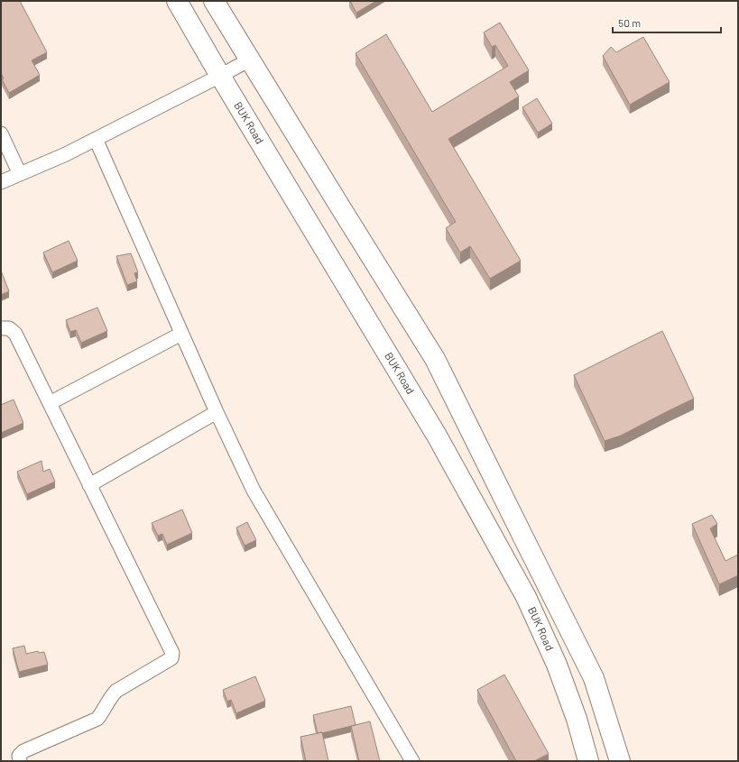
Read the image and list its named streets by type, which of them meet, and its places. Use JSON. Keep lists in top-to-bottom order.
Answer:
{
  "streets": {
    "main road": ["BUK Road"]
  },
  "scale_bar": "50 m"
}
